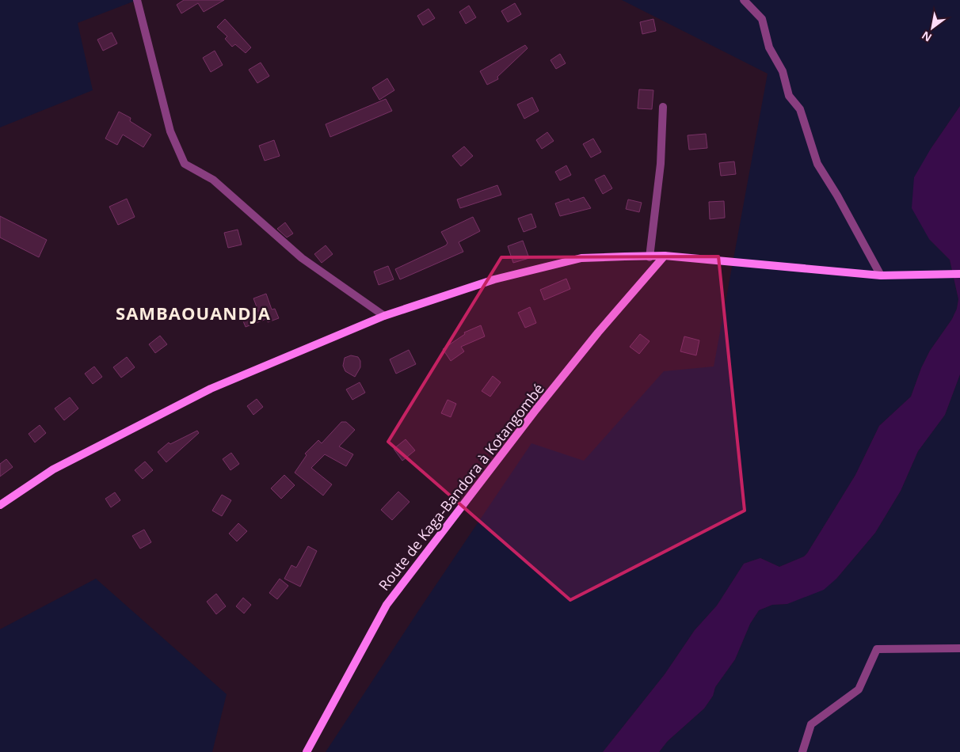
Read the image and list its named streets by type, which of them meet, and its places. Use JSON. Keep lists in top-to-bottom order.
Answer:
{
  "streets": {
    "main road": ["Route de Kaga-Bandora à Kotangombé"]
  },
  "districts": ["SAMBAOUANDJA"],
  "north": "bottom left"
}
